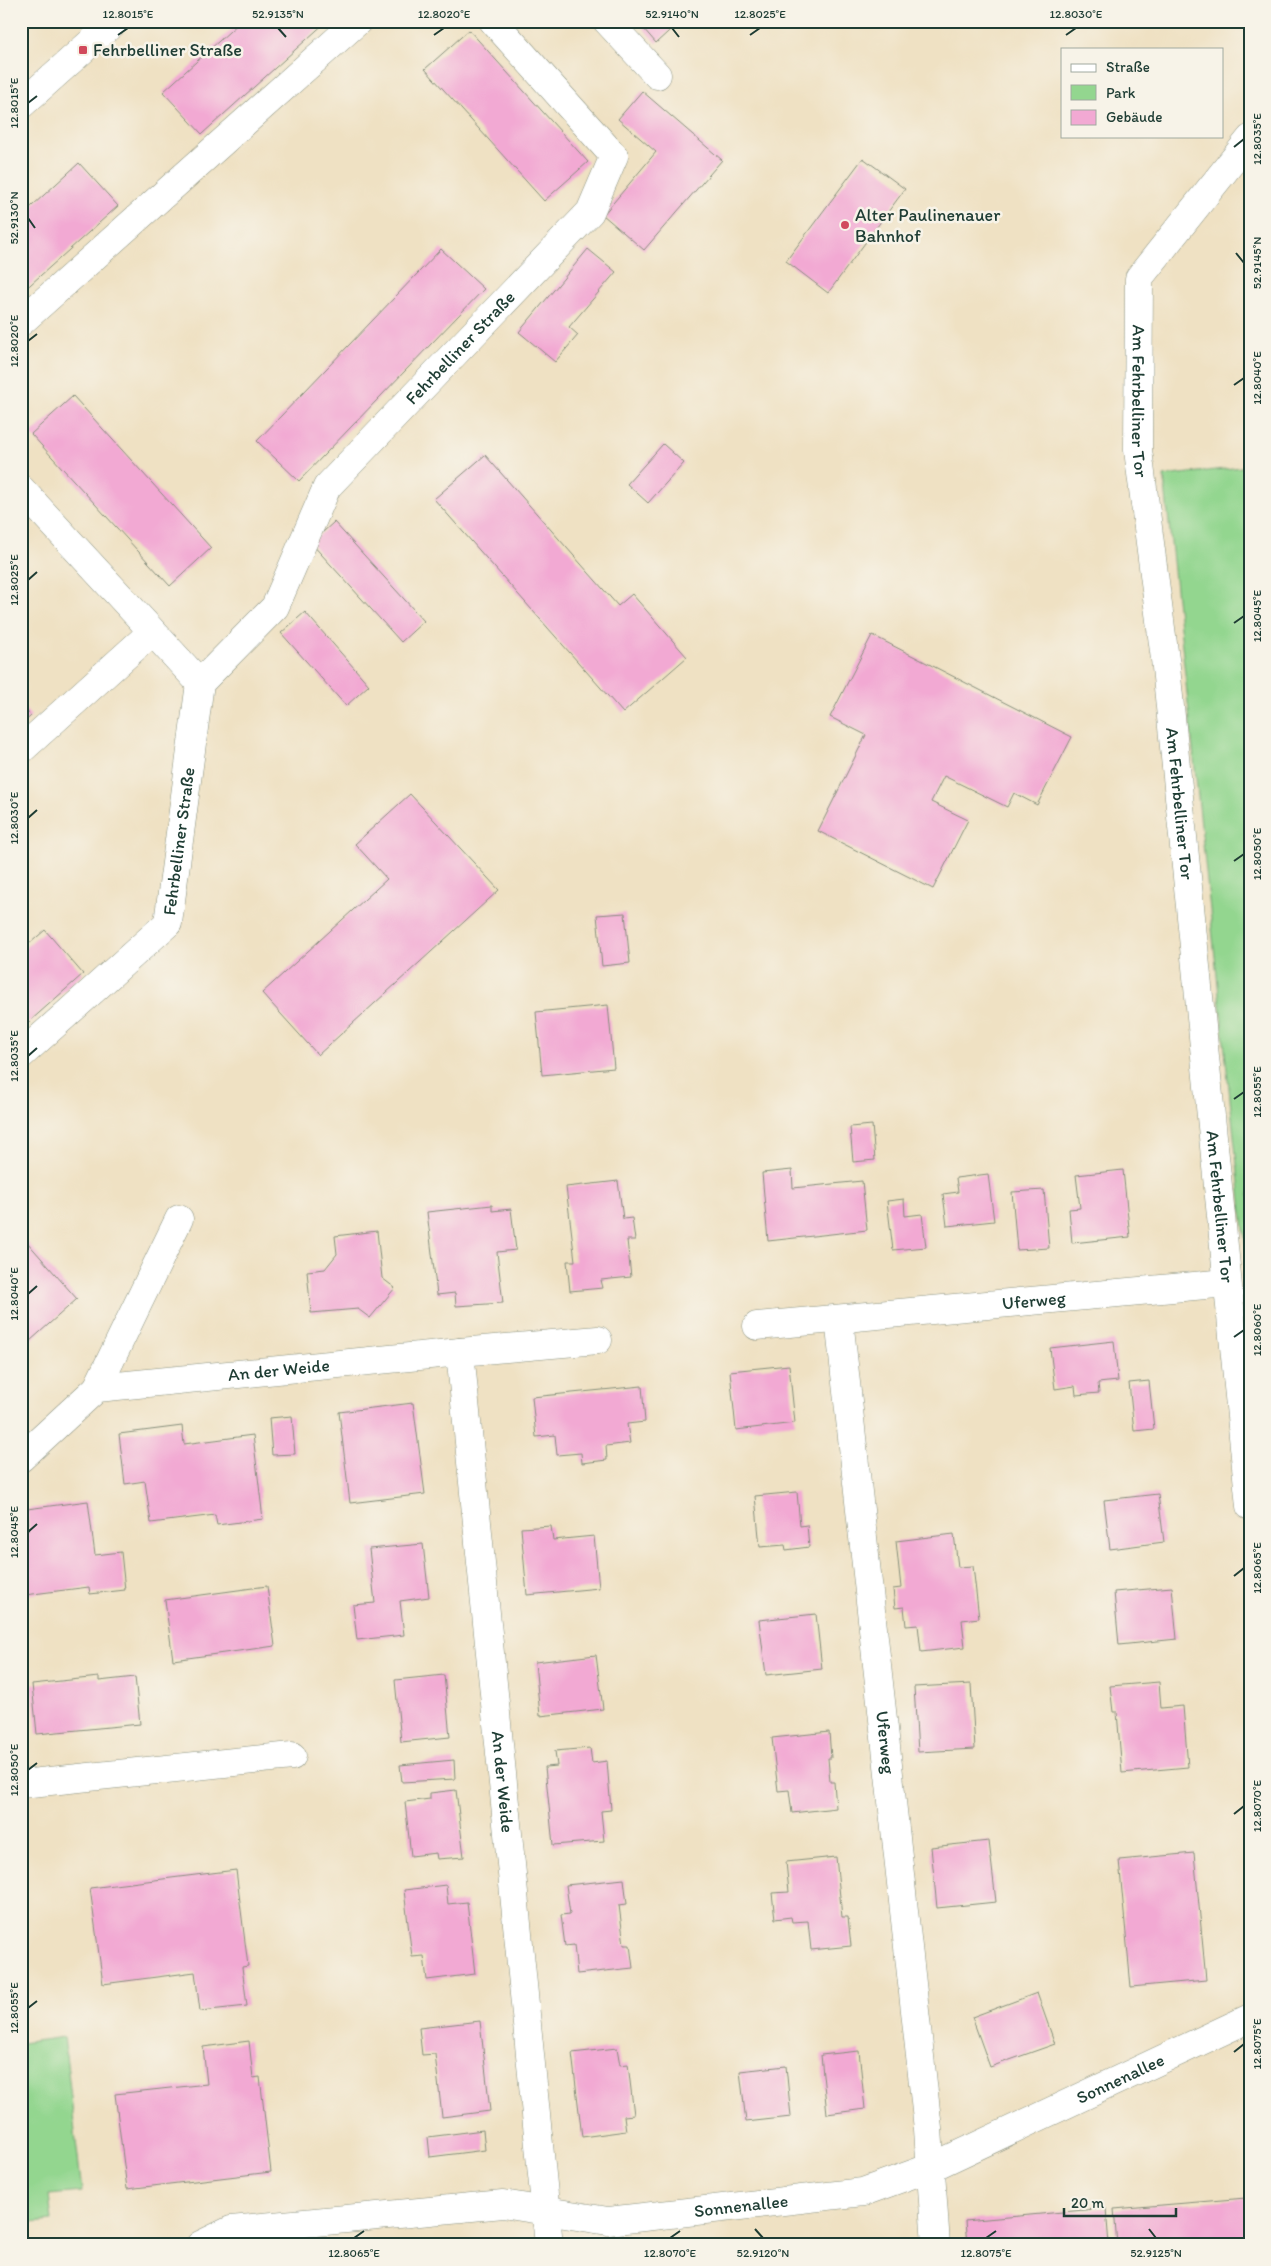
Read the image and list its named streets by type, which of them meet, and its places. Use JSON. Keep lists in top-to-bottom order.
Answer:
{
  "streets": {
    "street": [
      "Fehrbelliner Straße",
      "Am Fehrbelliner Tor",
      "Uferweg",
      "An der Weide",
      "Sonnenallee"
    ]
  },
  "crossings": [
    ["Am Fehrbelliner Tor", "Uferweg"],
    ["Uferweg", "Sonnenallee"],
    ["An der Weide", "Sonnenallee"]
  ],
  "places": {
    "transit": ["Fehrbelliner Straße"],
    "other": ["Alter Paulinenauer Bahnhof"]
  },
  "legend": ["Straße", "Park", "Gebäude"],
  "scale_bar": "20 m",
  "coordinates": [
    "12.8015°E",
    "52.9135°N",
    "12.8020°E",
    "52.9140°N",
    "12.8025°E",
    "12.8030°E",
    "12.8035°E",
    "52.9130°N",
    "52.9145°N",
    "12.8040°E",
    "12.8045°E",
    "12.8050°E",
    "12.8055°E",
    "12.8060°E",
    "12.8065°E",
    "12.8070°E",
    "12.8075°E",
    "52.9120°N",
    "52.9125°N"
  ]
}
